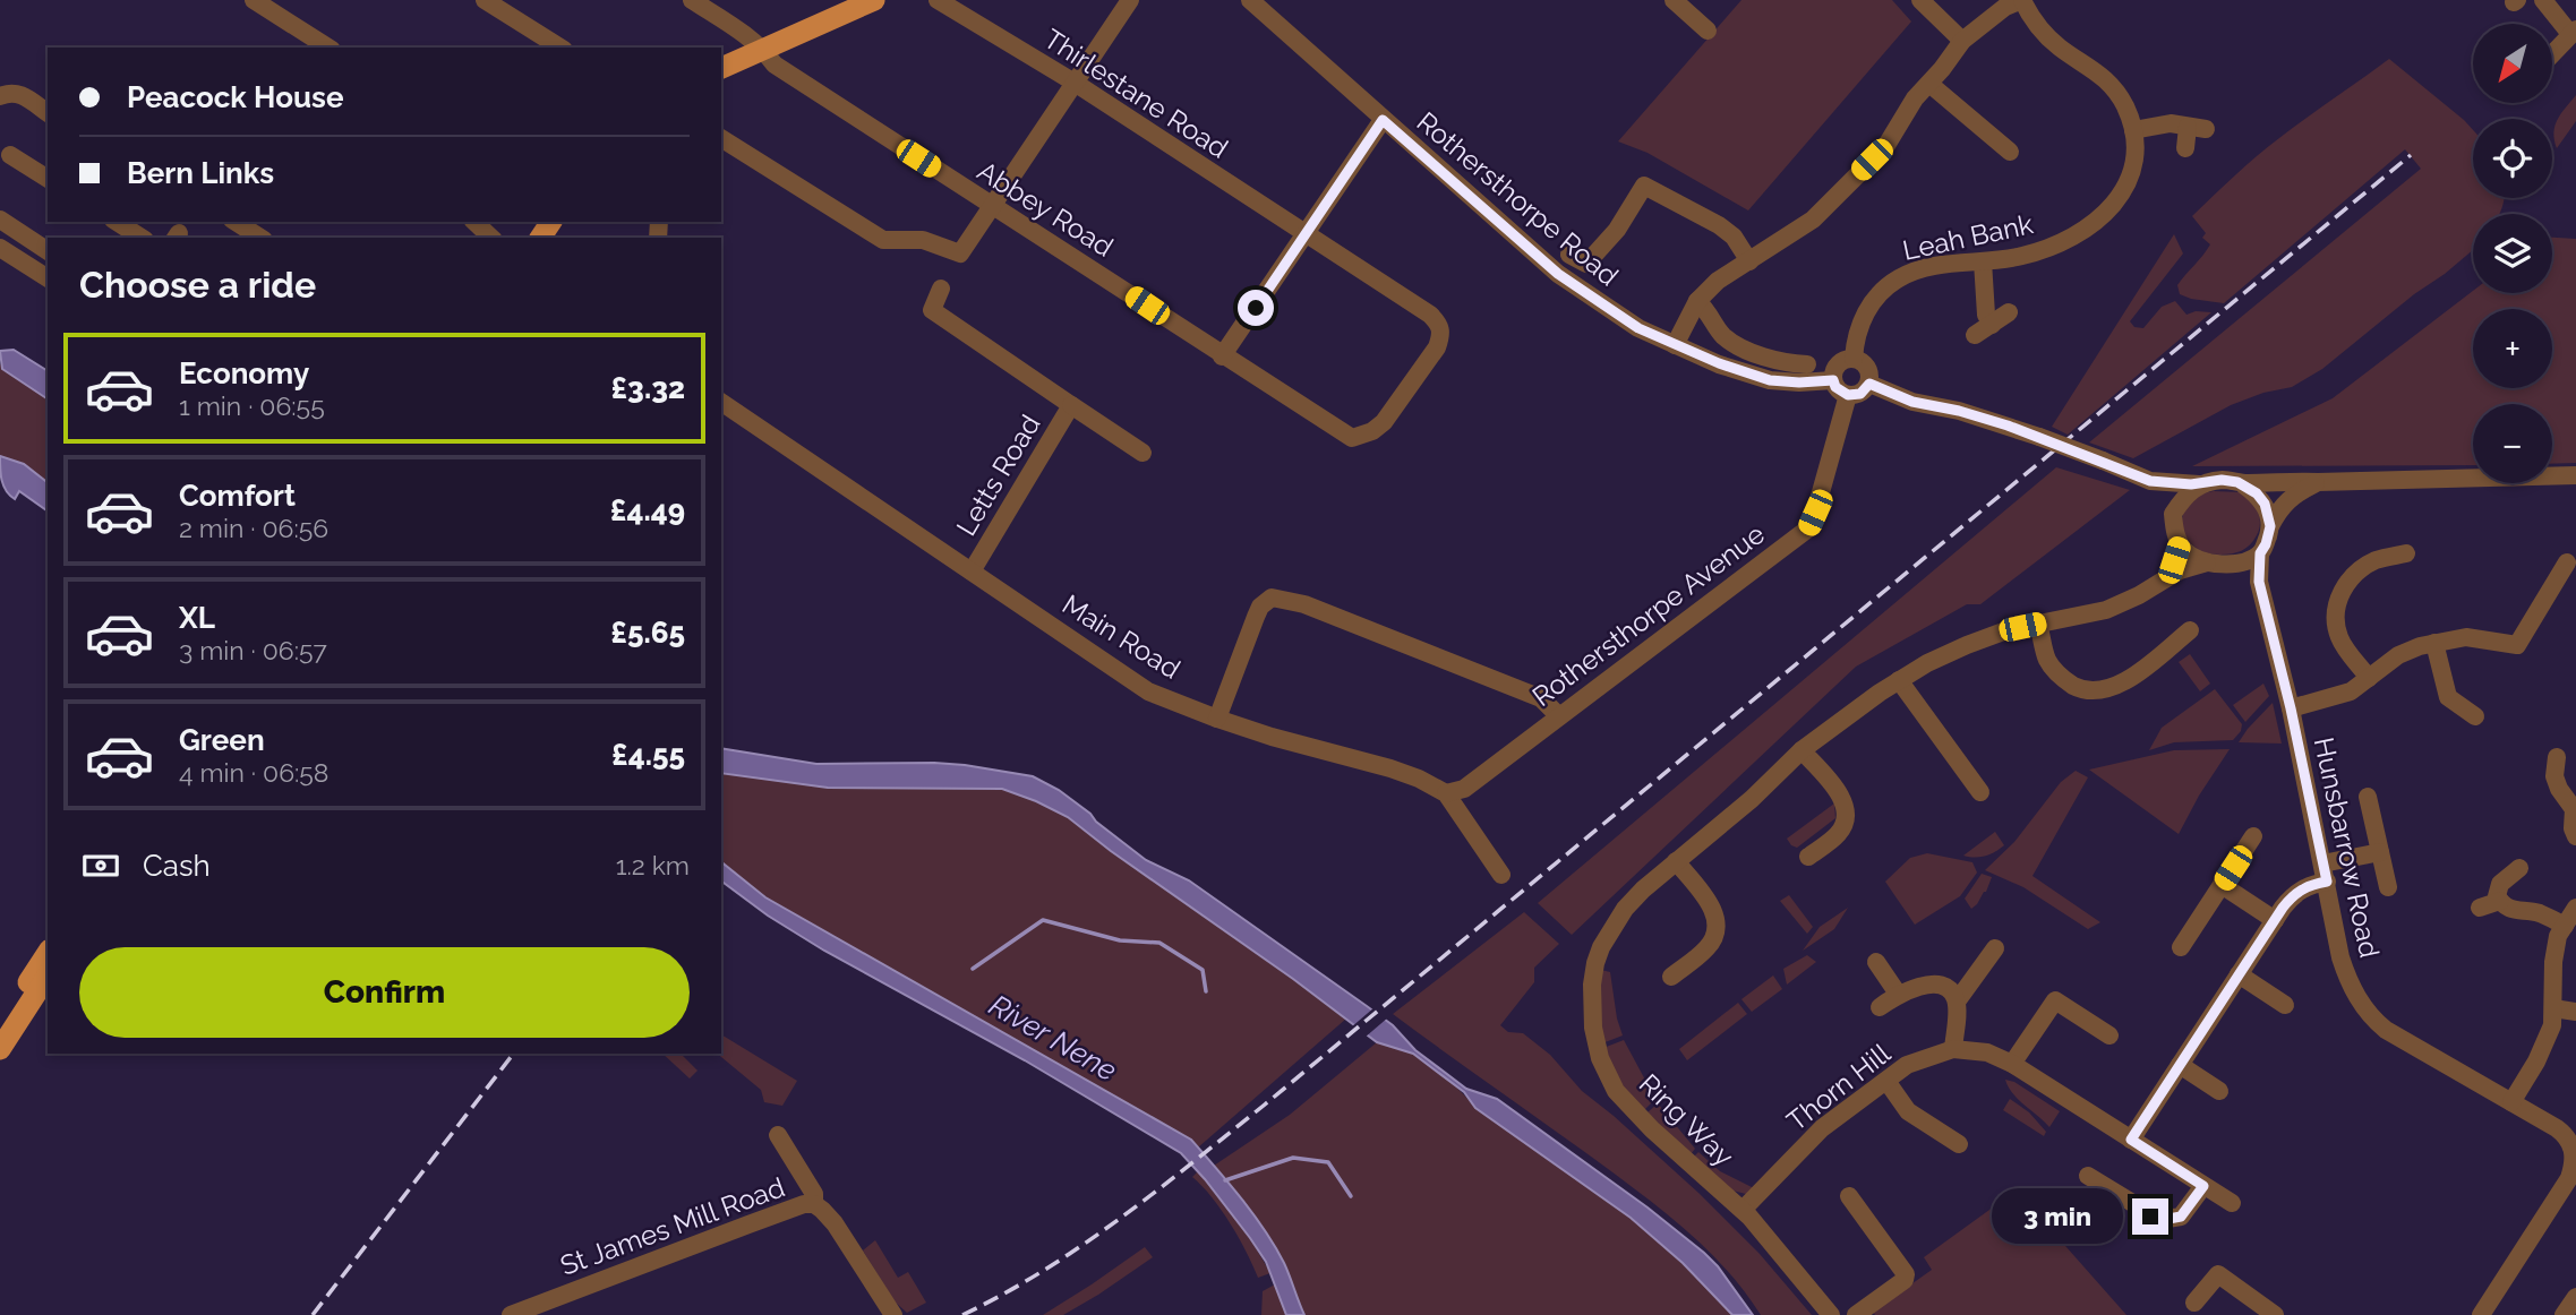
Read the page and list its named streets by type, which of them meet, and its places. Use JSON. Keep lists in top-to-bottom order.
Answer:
{
  "streets": {
    "street": [
      "Thirlestane Road",
      "Rothersthorpe Road",
      "Abbey Road",
      "Leah Bank",
      "Letts Road",
      "Rothersthorpe Avenue",
      "Main Road",
      "Hunsbarrow Road",
      "Thorn Hill",
      "Ring Way",
      "St James Mill Road"
    ]
  },
  "crossings": [
    ["Thirlestane Road", "Abbey Road"],
    ["Rothersthorpe Road", "Leah Bank"],
    ["Rothersthorpe Road", "Rothersthorpe Avenue"],
    ["Leah Bank", "Rothersthorpe Avenue"],
    ["Letts Road", "Main Road"],
    ["Rothersthorpe Avenue", "Main Road"],
    ["Hunsbarrow Road", "Ring Way"],
    ["Thorn Hill", "Ring Way"]
  ],
  "water": ["River Nene"],
  "north": "bottom left",
  "page": {
    "map_buttons": ["+", "−"],
    "banner": ["Peacock House", "Bern Links"],
    "heading": "Choose a ride",
    "list": [
      {
        "name": "Economy",
        "note": "1 min · 06:55",
        "value": "£3.32"
      },
      {
        "name": "Comfort",
        "note": "2 min · 06:56",
        "value": "£4.49"
      },
      {
        "name": "XL",
        "note": "3 min · 06:57",
        "value": "£5.65"
      },
      {
        "name": "Green",
        "note": "4 min · 06:58",
        "value": "£4.55"
      }
    ],
    "pay": ["Cash", "1.2 km"],
    "buttons": "Confirm",
    "bubble": "3 min"
  }
}
